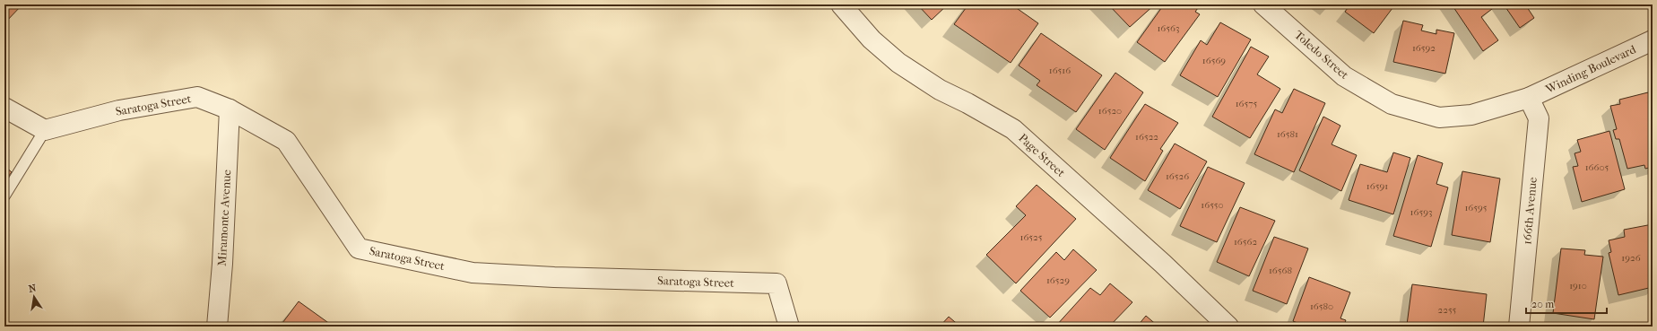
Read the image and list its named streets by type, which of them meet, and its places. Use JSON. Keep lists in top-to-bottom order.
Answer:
{
  "streets": {
    "street": [
      "Toledo Street",
      "Winding Boulevard",
      "Saratoga Street",
      "Page Street",
      "166th Avenue",
      "Miramonte Avenue"
    ]
  },
  "crossings": [
    ["Toledo Street", "Winding Boulevard"],
    ["Toledo Street", "166th Avenue"],
    ["Winding Boulevard", "166th Avenue"],
    ["Saratoga Street", "Miramonte Avenue"]
  ],
  "house_numbers": [
    "16563",
    "16592",
    "16569",
    "16516",
    "16575",
    "16520",
    "16581",
    "16522",
    "16605",
    "16526",
    "16591",
    "16550",
    "16595",
    "16593",
    "16525",
    "16562",
    "1926",
    "16568",
    "16529",
    "1910",
    "16580",
    "2255"
  ],
  "scale_bar": "20 m",
  "north": "top"
}
